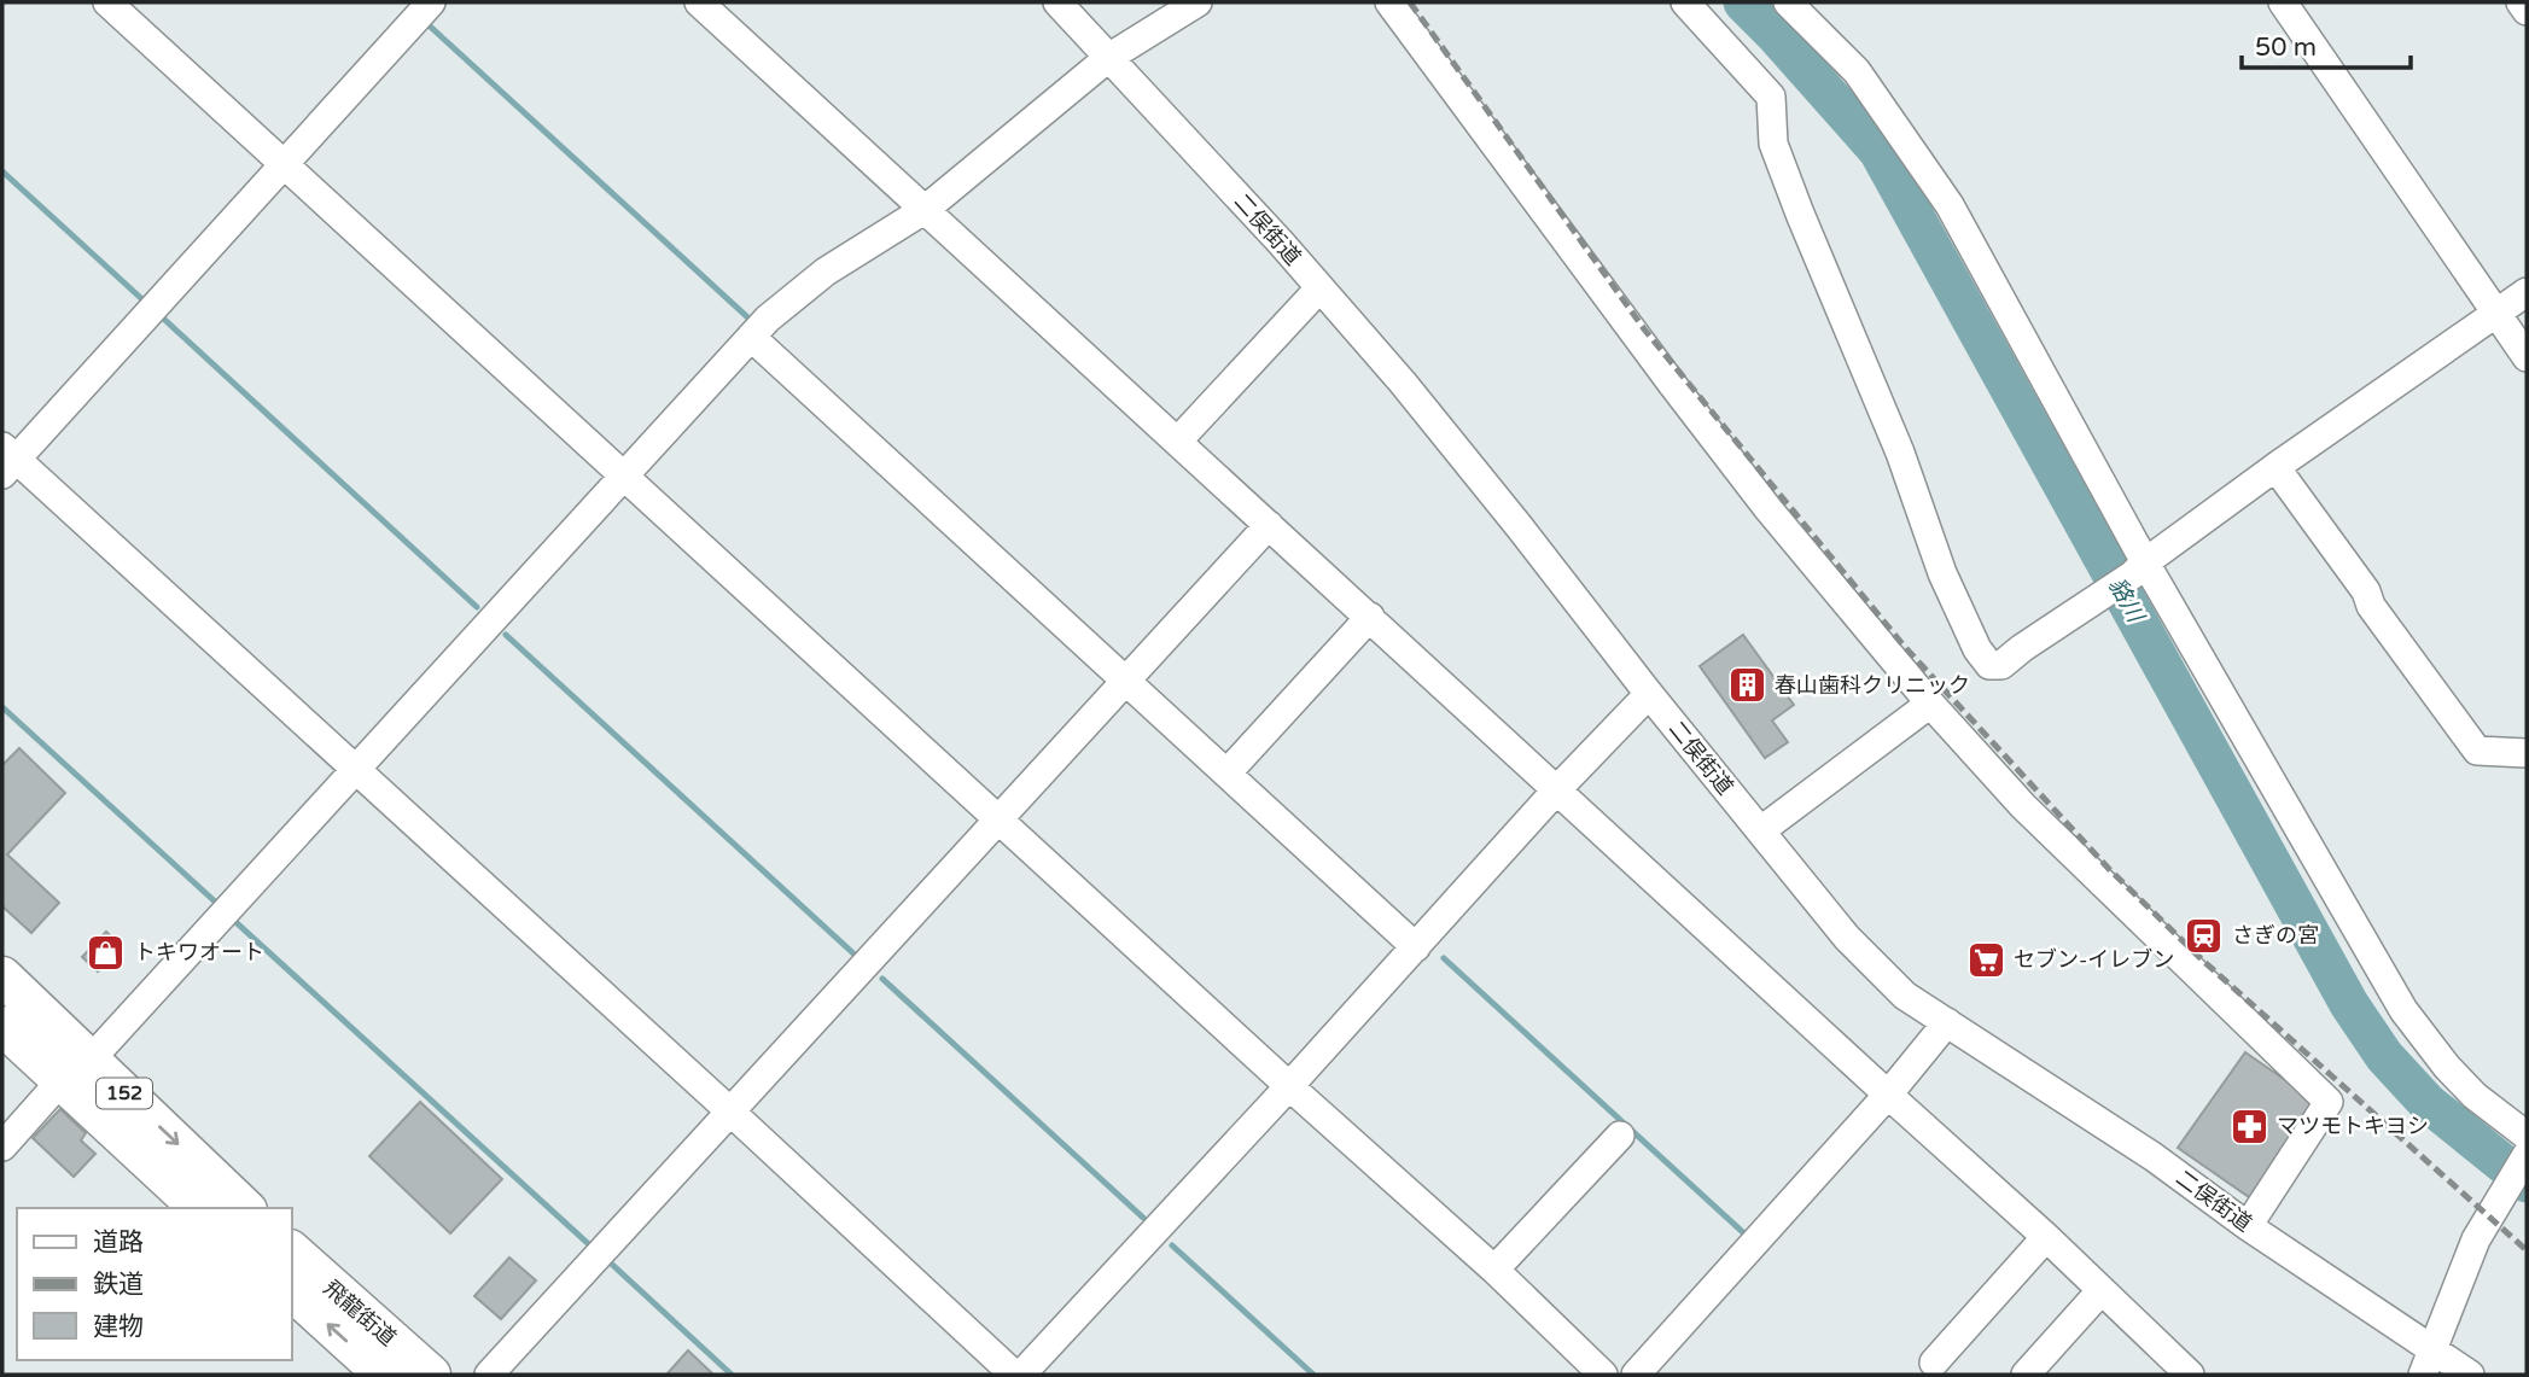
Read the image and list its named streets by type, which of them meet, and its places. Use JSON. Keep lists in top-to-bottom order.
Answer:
{
  "streets": {
    "highway": ["152", "飛龍街道"],
    "street": ["二俣街道"]
  },
  "water": ["貉川"],
  "places": {
    "building": ["春山歯科クリニック"],
    "station": ["さぎの宮"],
    "shop": ["トキワオート"],
    "supermarket": ["セブン-イレブン"],
    "pharmacy": ["マツモトキヨシ"]
  },
  "legend": ["道路", "鉄道", "建物"],
  "scale_bar": "50 m"
}
